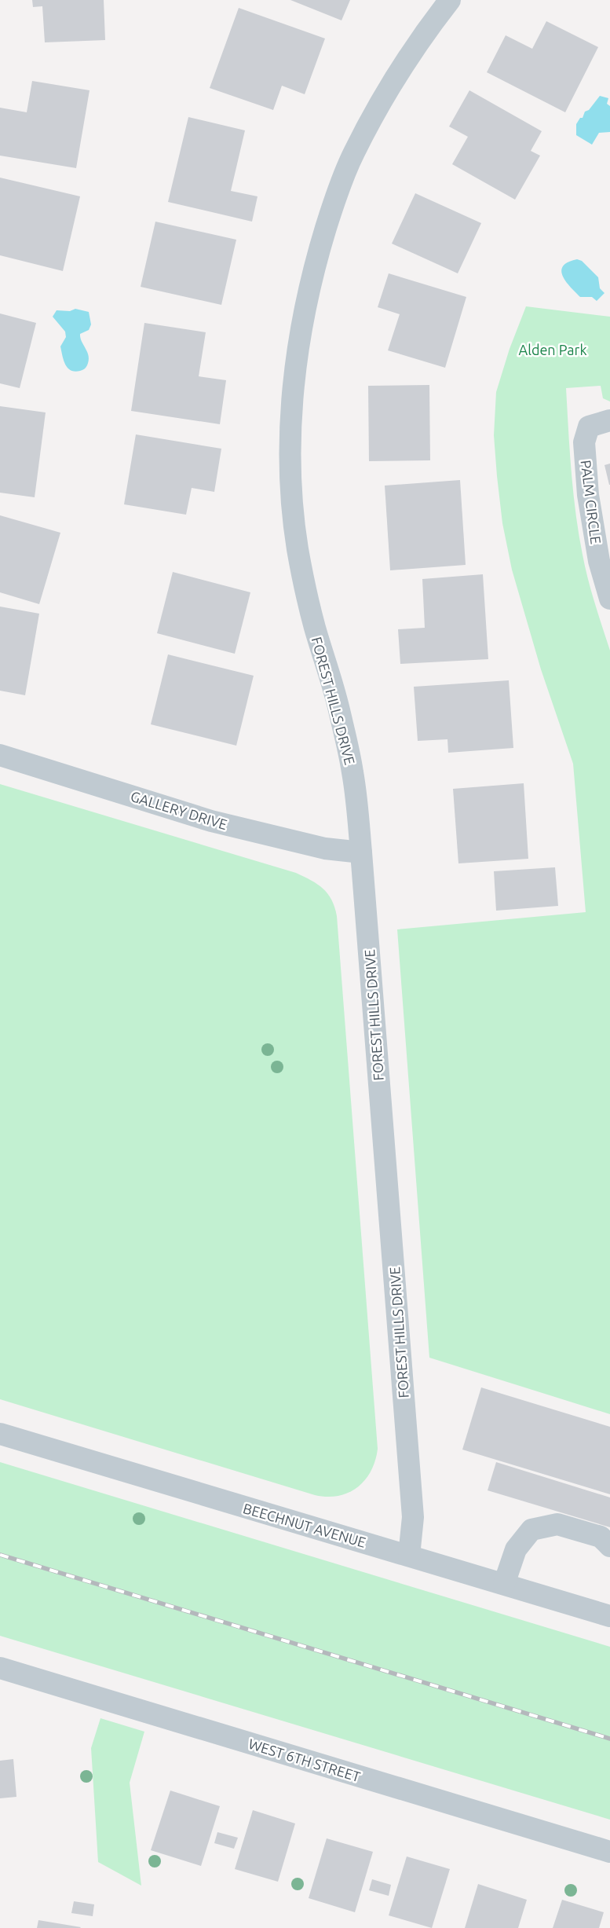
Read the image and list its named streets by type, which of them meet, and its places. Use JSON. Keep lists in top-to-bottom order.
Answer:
{
  "streets": {
    "street": [
      "PALM CIRCLE",
      "FOREST HILLS DRIVE",
      "GALLERY DRIVE",
      "BEECHNUT AVENUE",
      "WEST 6TH STREET"
    ]
  },
  "crossings": [
    ["FOREST HILLS DRIVE", "GALLERY DRIVE"],
    ["FOREST HILLS DRIVE", "BEECHNUT AVENUE"]
  ],
  "parks": ["Alden Park"]
}
